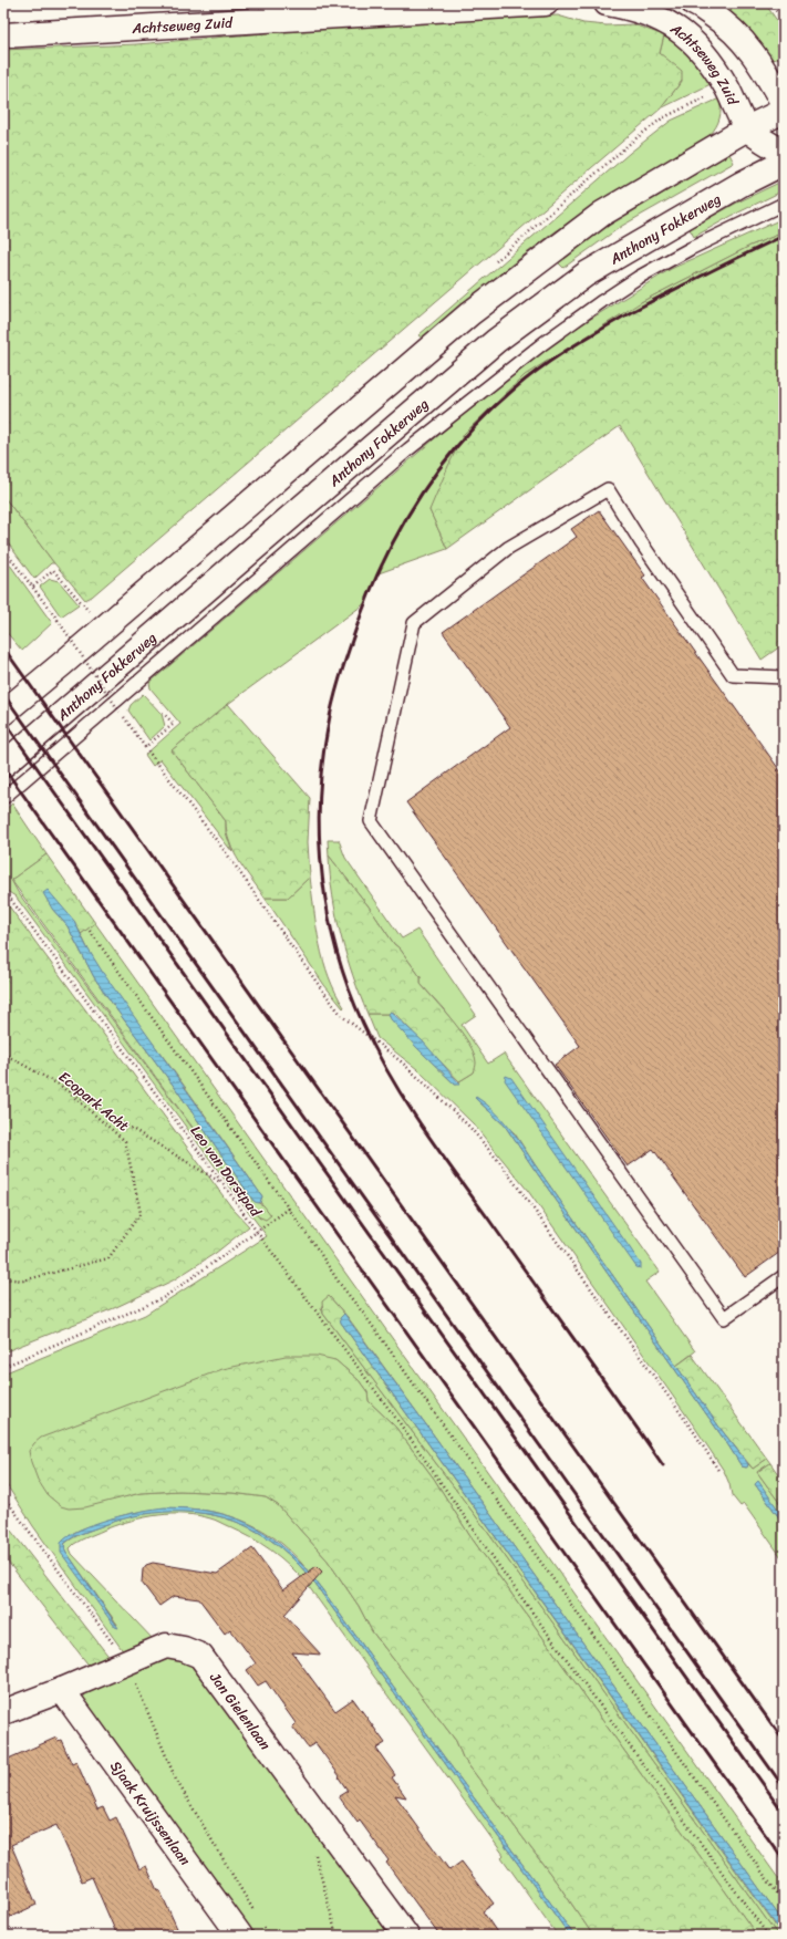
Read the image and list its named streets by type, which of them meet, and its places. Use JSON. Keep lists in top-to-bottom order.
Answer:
{
  "streets": {
    "main road": [
      "Achtseweg Zuid",
      "Anthony Fokkerweg",
      "Jan Gielenlaan",
      "Sjaak Kruijssenlaan"
    ],
    "path": ["Ecopark Acht", "Leo van Dorstpad"]
  },
  "crossings": [
    ["Jan Gielenlaan", "Sjaak Kruijssenlaan"]
  ]
}
